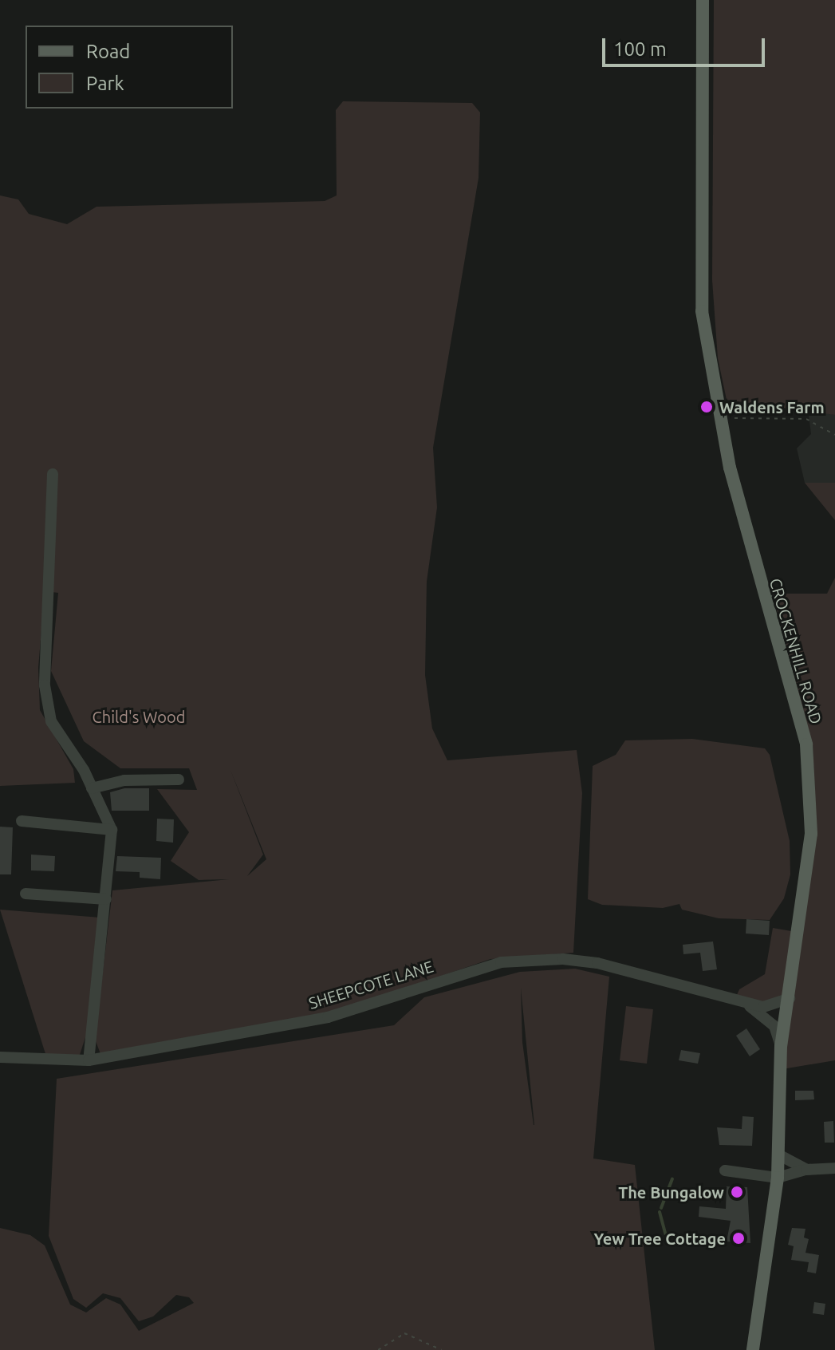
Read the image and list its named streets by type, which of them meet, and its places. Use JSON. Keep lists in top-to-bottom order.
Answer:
{
  "streets": {
    "main road": ["CROCKENHILL ROAD"],
    "street": ["SHEEPCOTE LANE"]
  },
  "crossings": [
    ["CROCKENHILL ROAD", "SHEEPCOTE LANE"]
  ],
  "parks": ["Child's Wood"],
  "places": ["Waldens Farm", "The Bungalow", "Yew Tree Cottage"],
  "legend": ["Road", "Park"],
  "scale_bar": "100 m"
}
